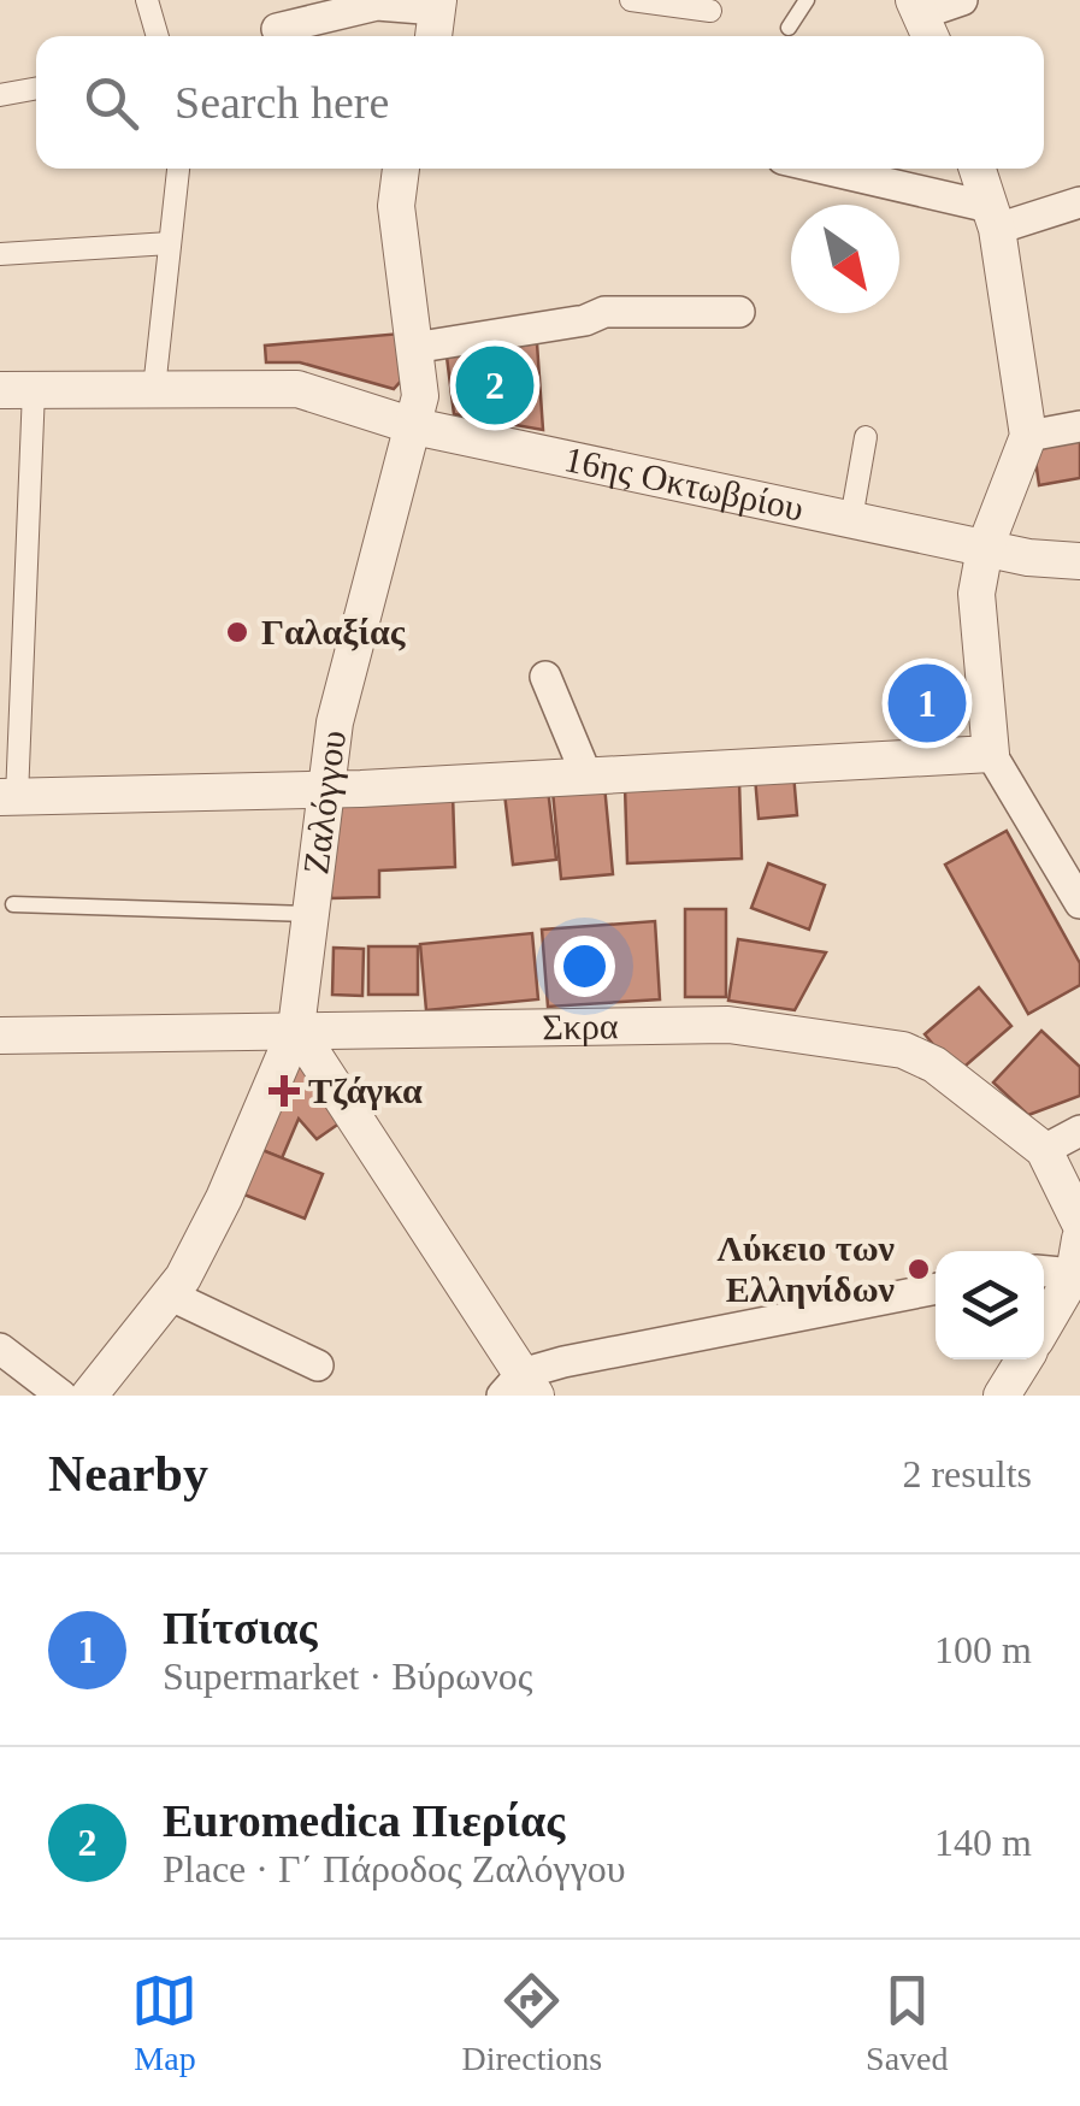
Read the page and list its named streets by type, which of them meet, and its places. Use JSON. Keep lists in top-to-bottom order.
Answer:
{
  "streets": {
    "street": ["16ης Οκτωβρίου", "Ζαλόγγου", "Σκρα"]
  },
  "crossings": [
    ["16ης Οκτωβρίου", "Ζαλόγγου"],
    ["Ζαλόγγου", "Σκρα"]
  ],
  "places": {
    "other": ["Γαλαξίας", "Λύκειο των Ελληνίδων"],
    "health": ["Τζάγκα"]
  },
  "north": "bottom right",
  "page": {
    "search": "Search here",
    "pins": ["2", "1"],
    "heading": ["Nearby", "2 results"],
    "list": [
      {
        "mark": "1",
        "name": "Πίτσιας",
        "note": "Supermarket · Βύρωνος",
        "value": "100 m"
      },
      {
        "mark": "2",
        "name": "Euromedica Πιερίας",
        "note": "Place · Γ΄ Πάροδος Ζαλόγγου",
        "value": "140 m"
      }
    ],
    "nav": ["Map", "Directions", "Saved"]
  }
}
